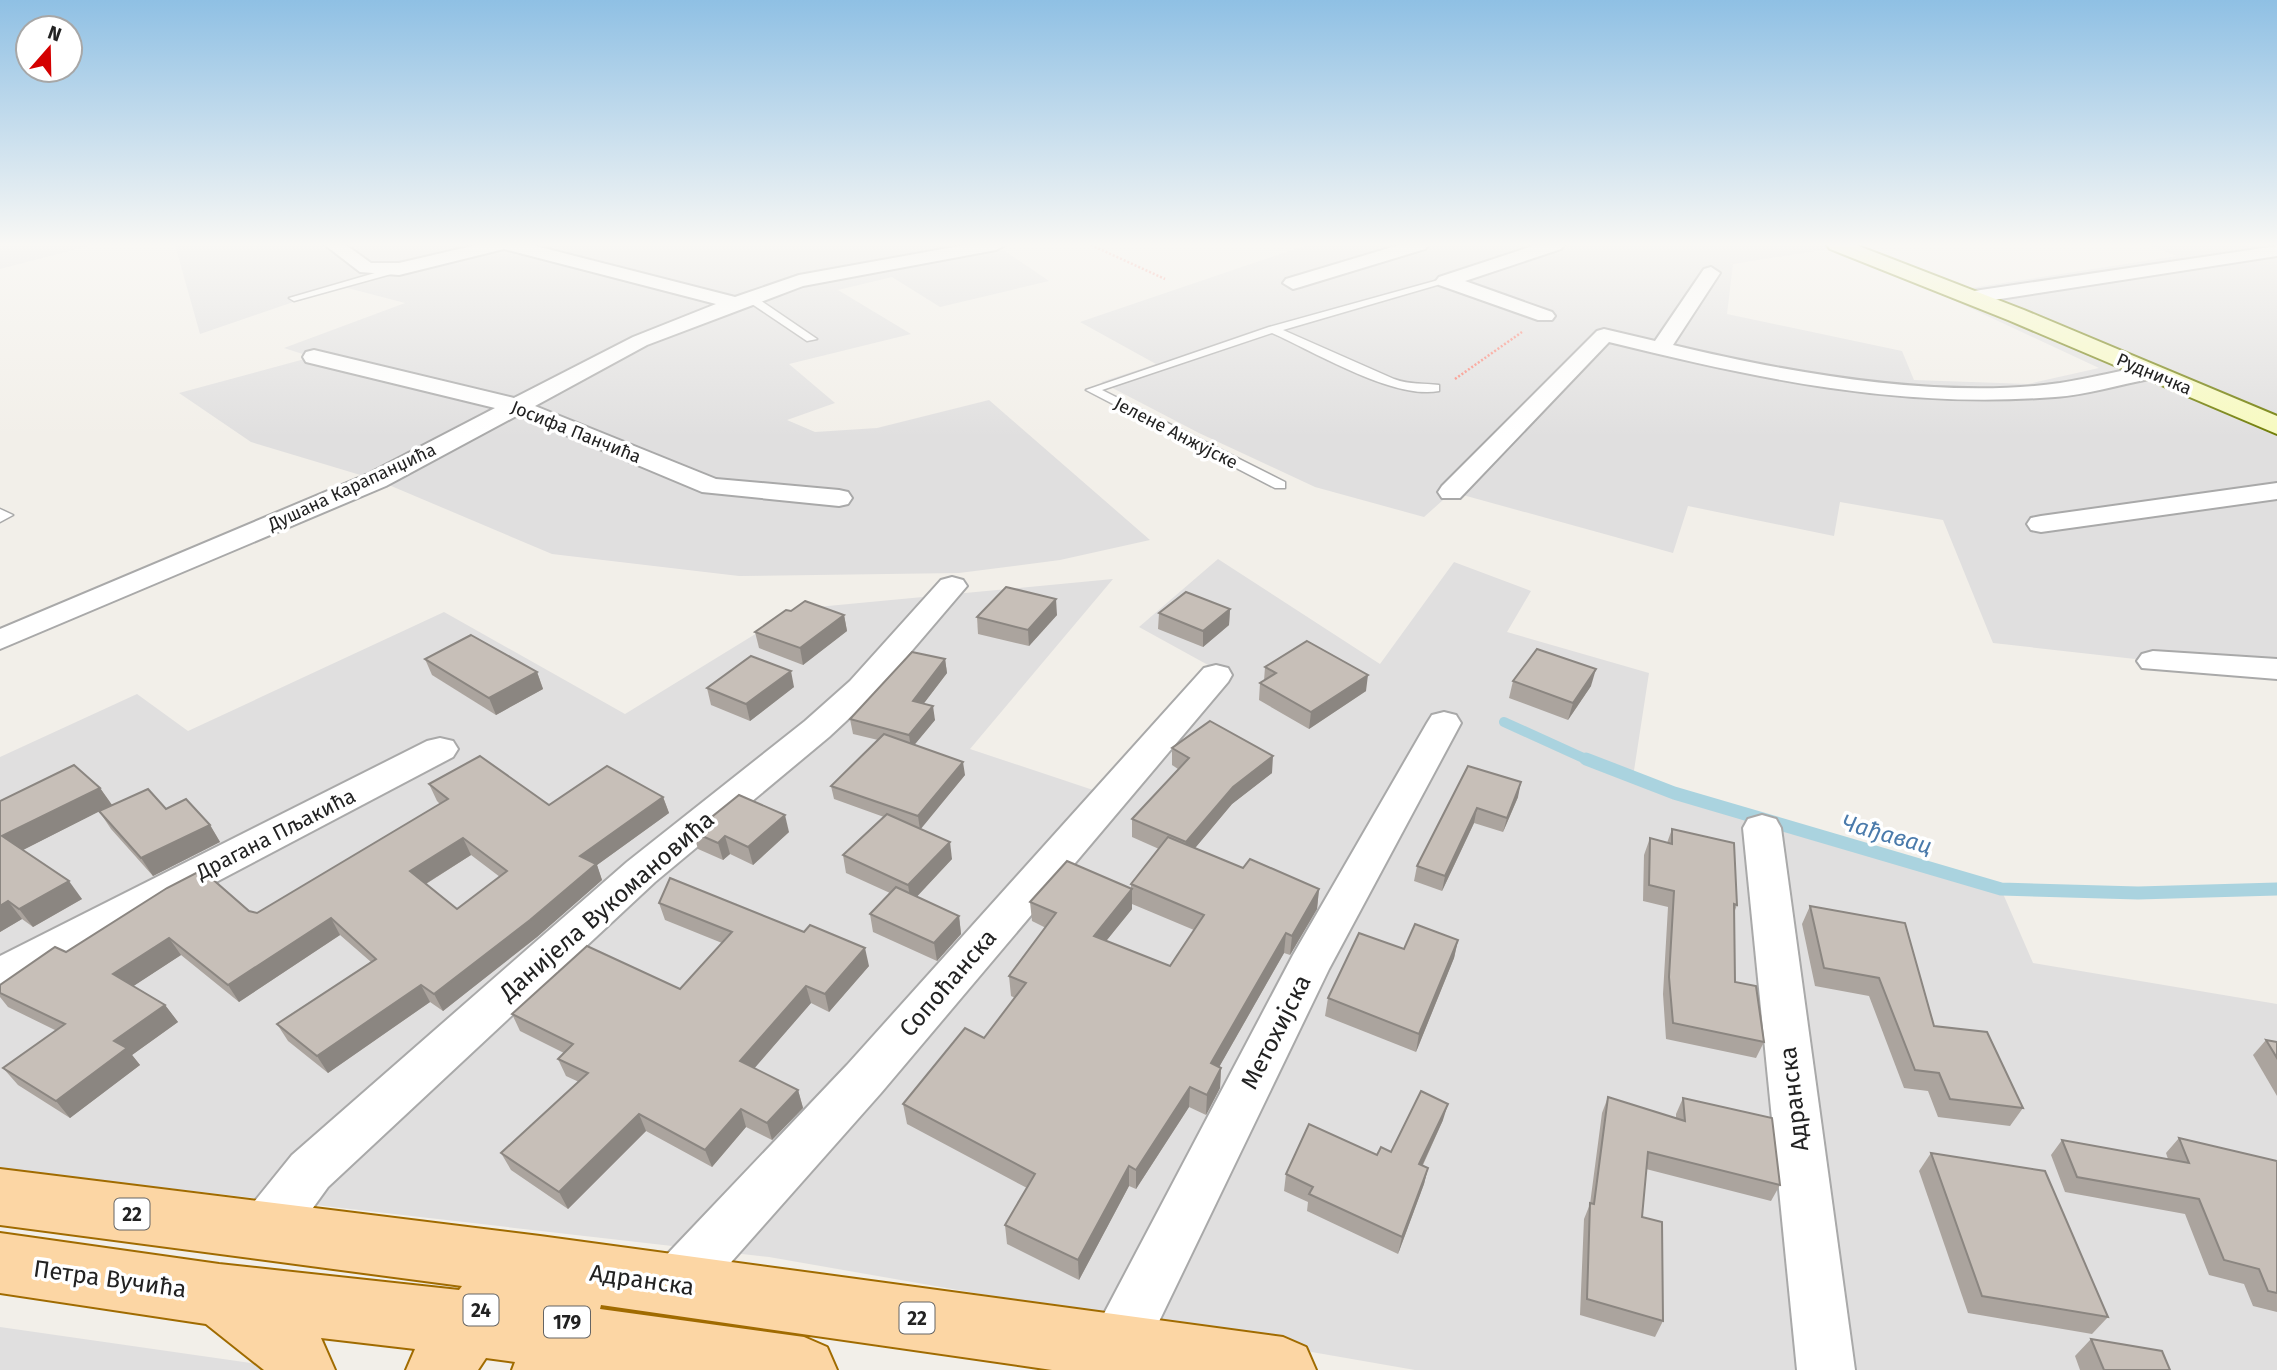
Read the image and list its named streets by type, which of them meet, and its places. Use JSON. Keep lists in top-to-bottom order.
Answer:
{
  "streets": {
    "main road": [
      "Адранска",
      "22",
      "Петра Вучића",
      "24",
      "179"
    ],
    "street": [
      "Рудничка",
      "Јосифа Панчића",
      "Душана Карапанџића",
      "Драгана Пљакића",
      "Данијела Вукомановића",
      "Сопоћанска",
      "Метохијска"
    ],
    "lane": ["Јелене Анжујске"]
  },
  "crossings": [
    ["Јосифа Панчића", "Душана Карапанџића"],
    ["Данијела Вукомановића", "Адранска"],
    ["Сопоћанска", "Адранска"],
    ["Метохијска", "Адранска"],
    ["Адранска", "24"],
    ["Адранска", "179"],
    ["24", "179"]
  ],
  "water": ["Чађавац"],
  "north": "top"
}
